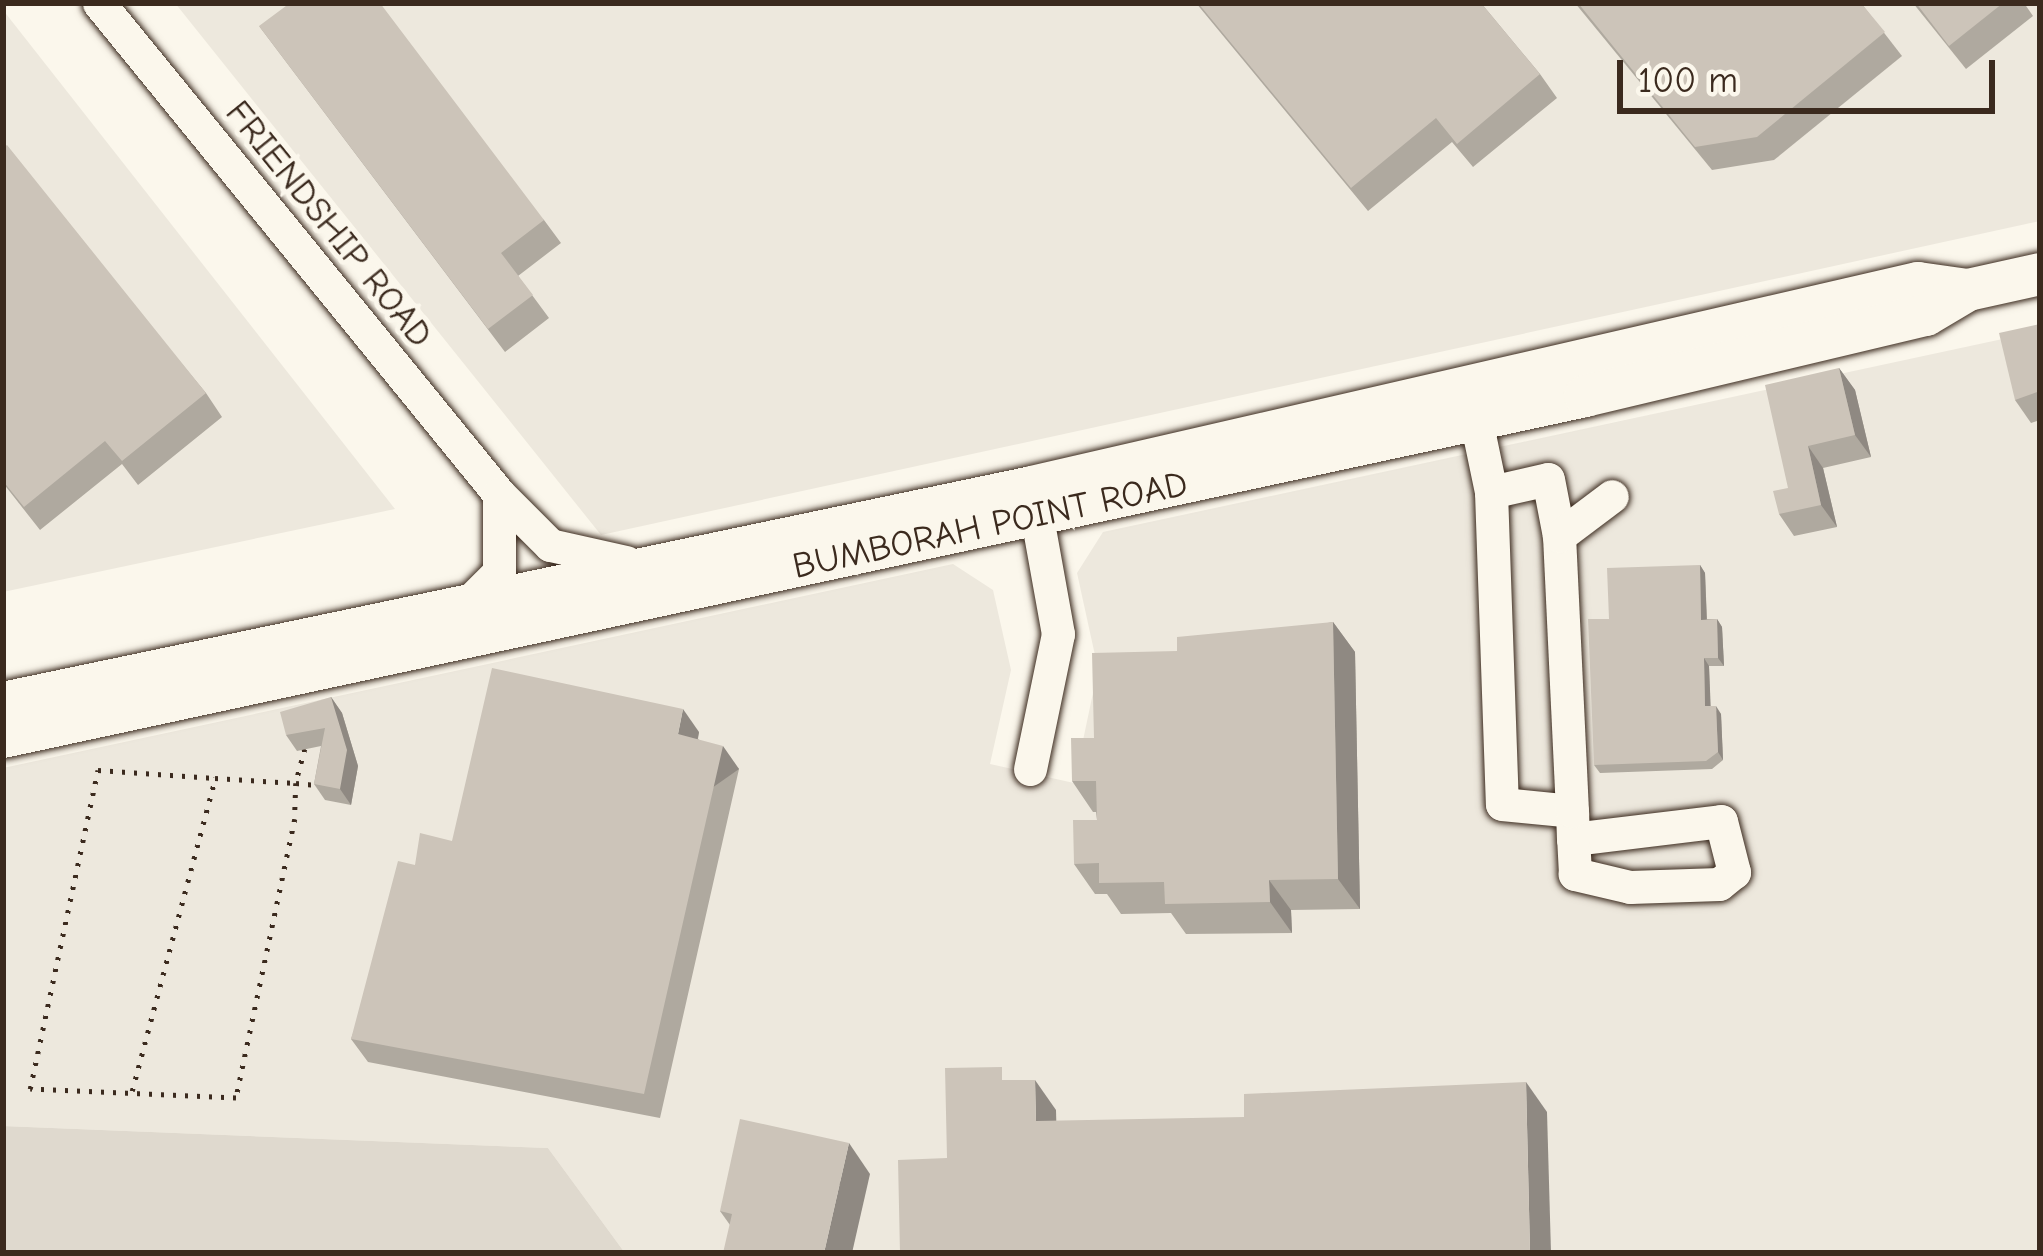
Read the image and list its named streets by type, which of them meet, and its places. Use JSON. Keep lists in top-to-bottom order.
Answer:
{
  "streets": {
    "main road": ["BUMBORAH POINT ROAD"],
    "street": ["FRIENDSHIP ROAD"]
  },
  "crossings": [
    ["FRIENDSHIP ROAD", "BUMBORAH POINT ROAD"]
  ],
  "scale_bar": "100 m"
}
